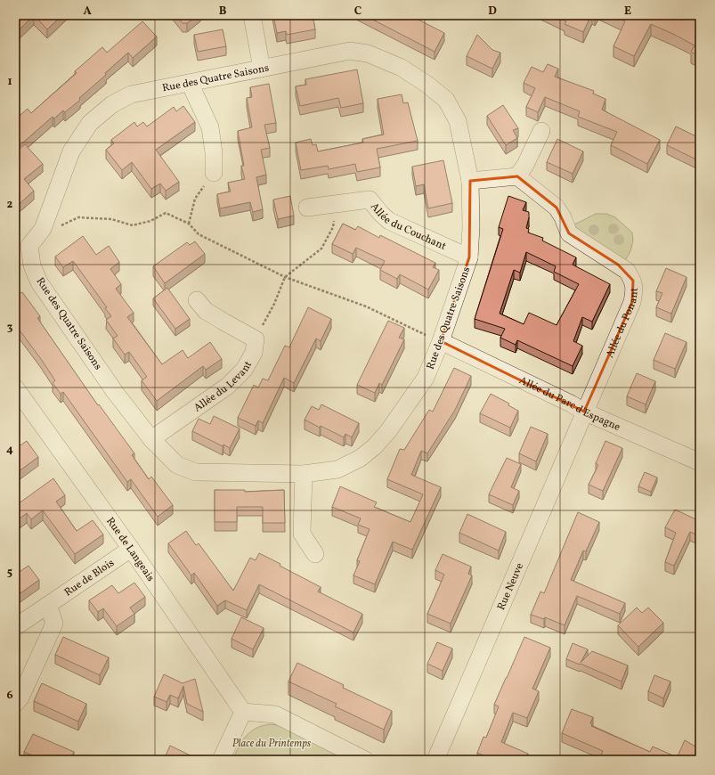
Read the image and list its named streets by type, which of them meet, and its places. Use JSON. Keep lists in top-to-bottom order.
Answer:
{
  "streets": {
    "street": [
      "Rue des Quatre Saisons",
      "Allée du Couchant",
      "Allée du Ponant",
      "Allée du Levant",
      "Allée du Parc d'Espagne",
      "Rue de Langeais",
      "Rue de Blois",
      "Rue Neuve"
    ]
  },
  "crossings": [
    ["Rue des Quatre Saisons", "Allée du Couchant"],
    ["Rue des Quatre Saisons", "Allée du Levant"],
    ["Rue des Quatre Saisons", "Allée du Parc d'Espagne"],
    ["Allée du Ponant", "Allée du Parc d'Espagne"],
    ["Allée du Ponant", "Rue Neuve"],
    ["Allée du Parc d'Espagne", "Rue Neuve"],
    ["Rue de Langeais", "Rue de Blois"]
  ],
  "parks": ["Place du Printemps"],
  "grid": {
    "columns": [
      "A",
      "B",
      "C",
      "D",
      "E"
    ],
    "rows": [
      "1",
      "2",
      "3",
      "4",
      "5",
      "6"
    ]
  }
}
